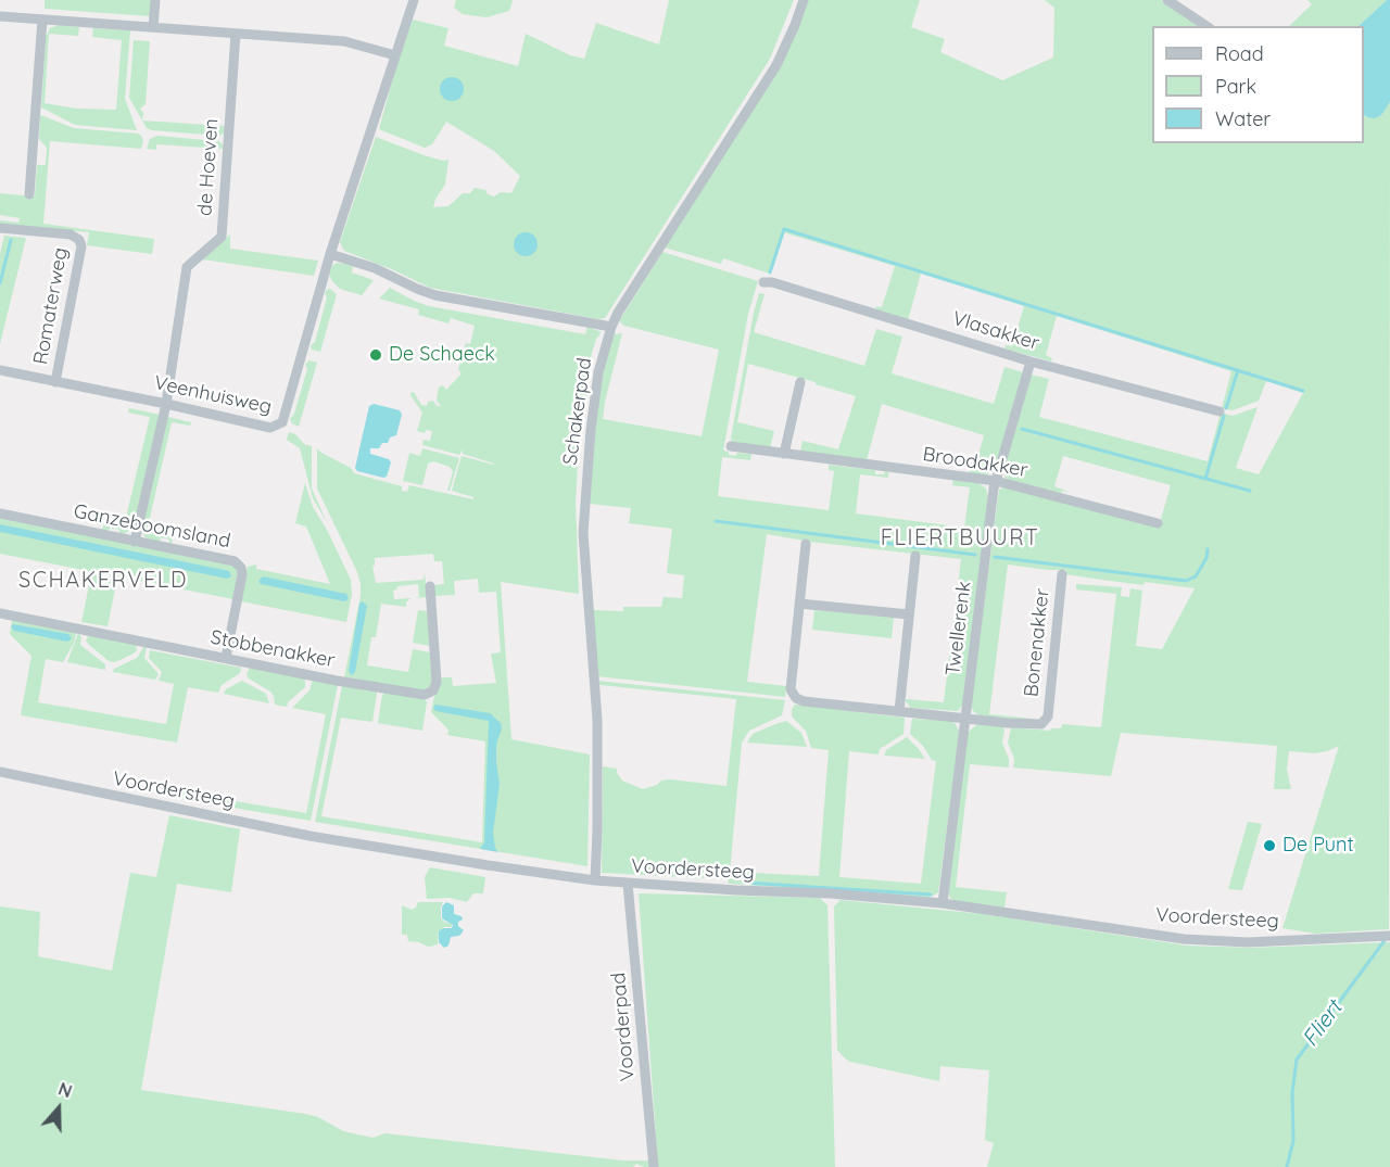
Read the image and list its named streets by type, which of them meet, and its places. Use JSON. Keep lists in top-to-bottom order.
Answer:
{
  "streets": {
    "street": [
      "de Hoeven",
      "Romaterweg",
      "Vlasakker",
      "Veenhuisweg",
      "Schakerpad",
      "Broodakker",
      "Ganzeboomsland",
      "Twellerenk",
      "Bonenakker",
      "Stobbenakker",
      "Voordersteeg",
      "Voorderpad"
    ]
  },
  "crossings": [
    ["de Hoeven", "Veenhuisweg"],
    ["de Hoeven", "Ganzeboomsland"],
    ["Romaterweg", "Veenhuisweg"],
    ["Vlasakker", "Twellerenk"],
    ["Schakerpad", "Voordersteeg"],
    ["Broodakker", "Twellerenk"],
    ["Ganzeboomsland", "Stobbenakker"],
    ["Twellerenk", "Bonenakker"],
    ["Twellerenk", "Voordersteeg"],
    ["Voordersteeg", "Voorderpad"]
  ],
  "districts": ["FLIERTBUURT", "SCHAKERVELD"],
  "water": ["Fliert"],
  "places": ["De Schaeck", "De Punt"],
  "legend": ["Road", "Park", "Water"],
  "north": "top"
}
